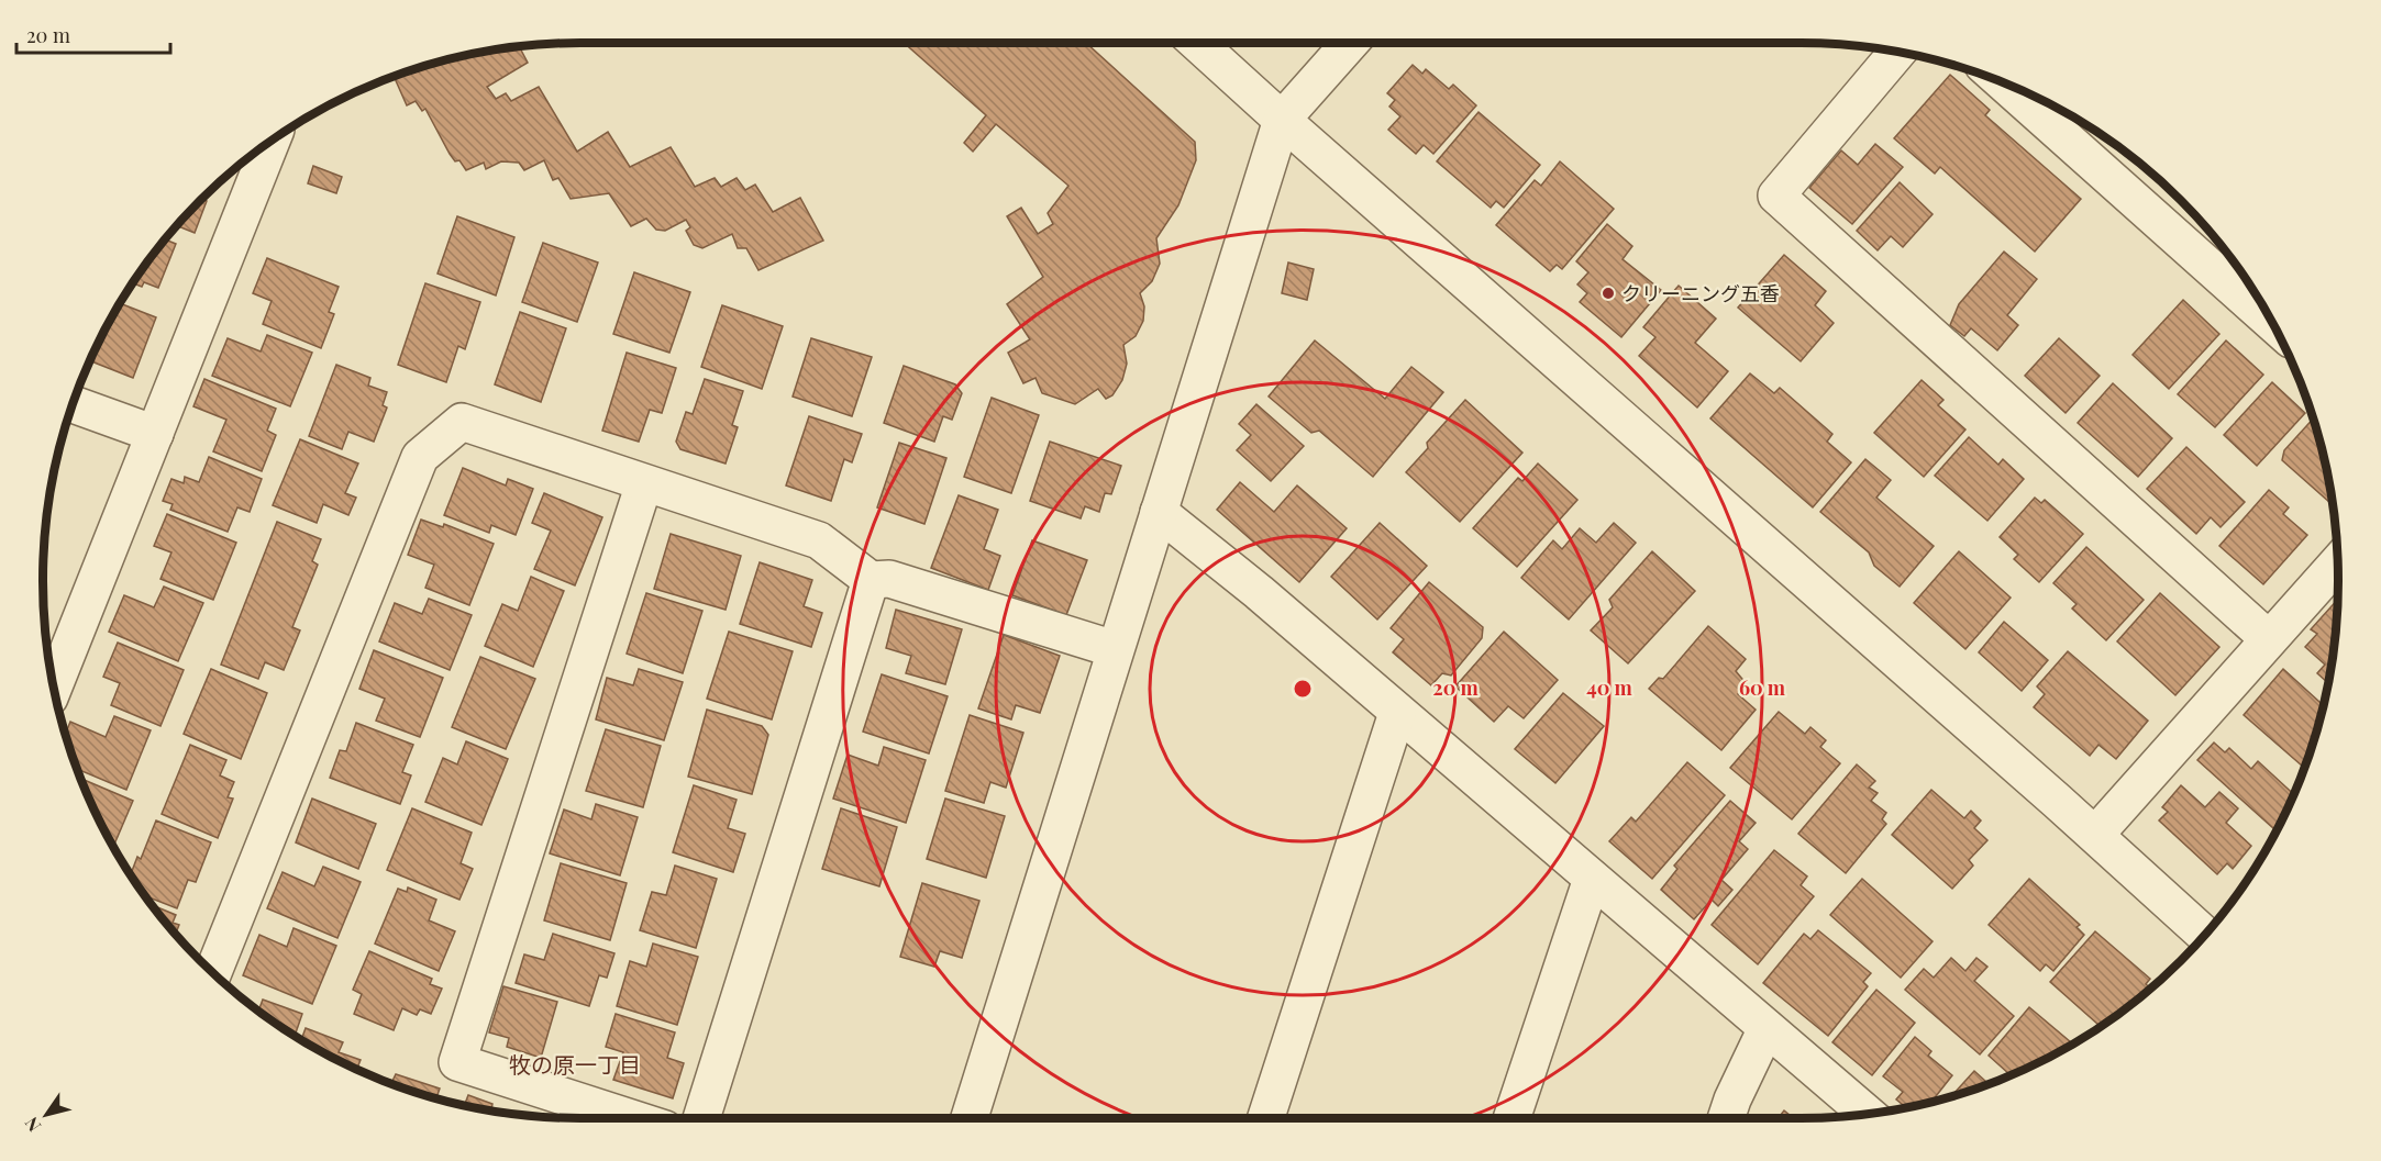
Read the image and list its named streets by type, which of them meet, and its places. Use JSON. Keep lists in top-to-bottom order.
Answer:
{
  "districts": ["牧の原一丁目"],
  "places": ["クリーニング五香"],
  "scale_bar": "20 m",
  "north": "bottom left",
  "rings": ["20 m", "40 m", "60 m"]
}
